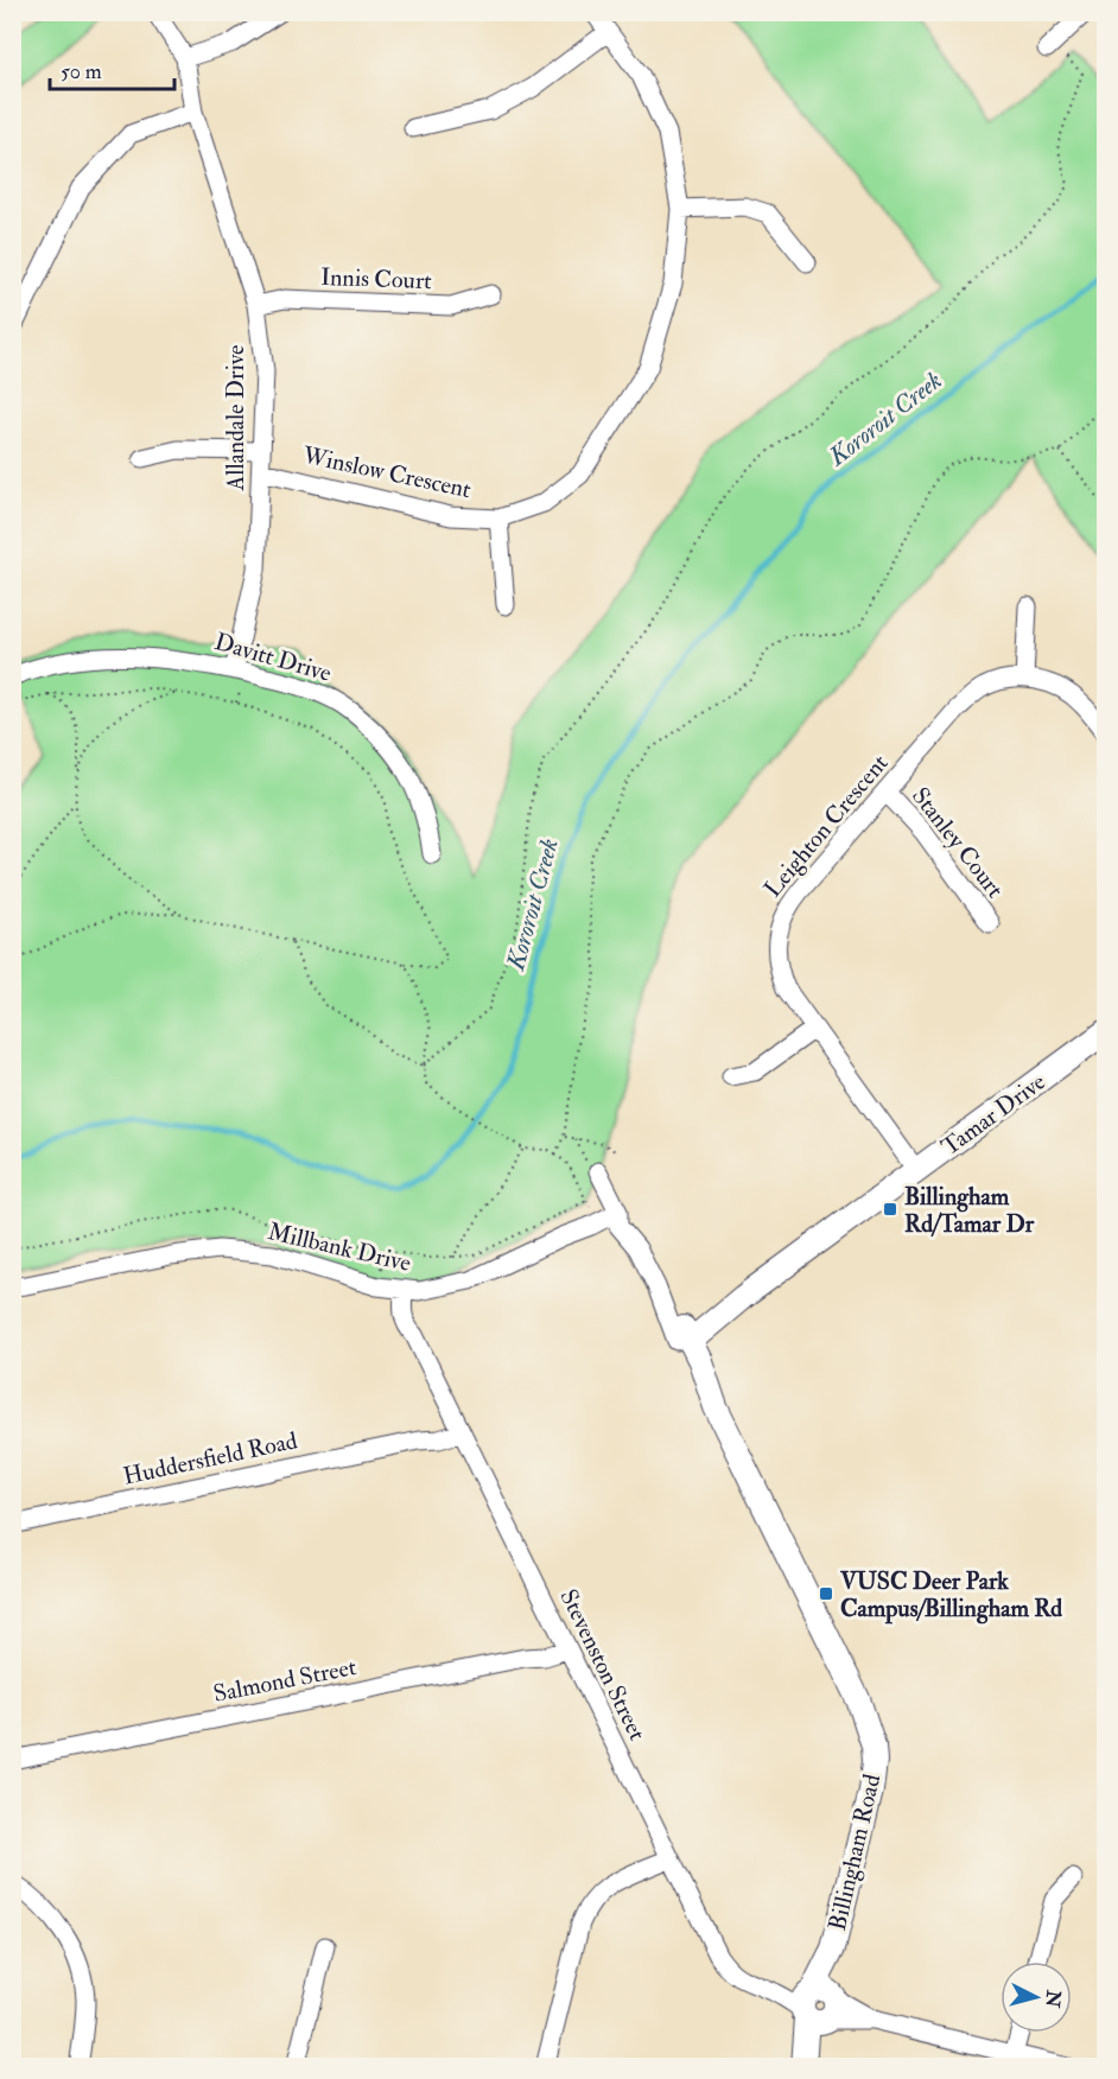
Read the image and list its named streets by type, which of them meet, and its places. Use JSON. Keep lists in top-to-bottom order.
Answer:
{
  "streets": {
    "street": [
      "Innis Court",
      "Allandale Drive",
      "Winslow Crescent",
      "Davitt Drive",
      "Leighton Crescent",
      "Stanley Court",
      "Tamar Drive",
      "Millbank Drive",
      "Huddersfield Road",
      "Stevenston Street",
      "Salmond Street",
      "Billingham Road"
    ]
  },
  "crossings": [
    ["Innis Court", "Allandale Drive"],
    ["Allandale Drive", "Winslow Crescent"],
    ["Allandale Drive", "Davitt Drive"],
    ["Leighton Crescent", "Stanley Court"],
    ["Leighton Crescent", "Tamar Drive"],
    ["Tamar Drive", "Billingham Road"],
    ["Millbank Drive", "Stevenston Street"],
    ["Millbank Drive", "Billingham Road"],
    ["Huddersfield Road", "Stevenston Street"],
    ["Stevenston Street", "Salmond Street"],
    ["Stevenston Street", "Billingham Road"]
  ],
  "water": ["Kororoit Creek"],
  "places": {
    "transit": ["Billingham Rd/Tamar Dr", "VUSC Deer Park Campus/Billingham Rd"]
  },
  "scale_bar": "50 m",
  "north": "right"
}
